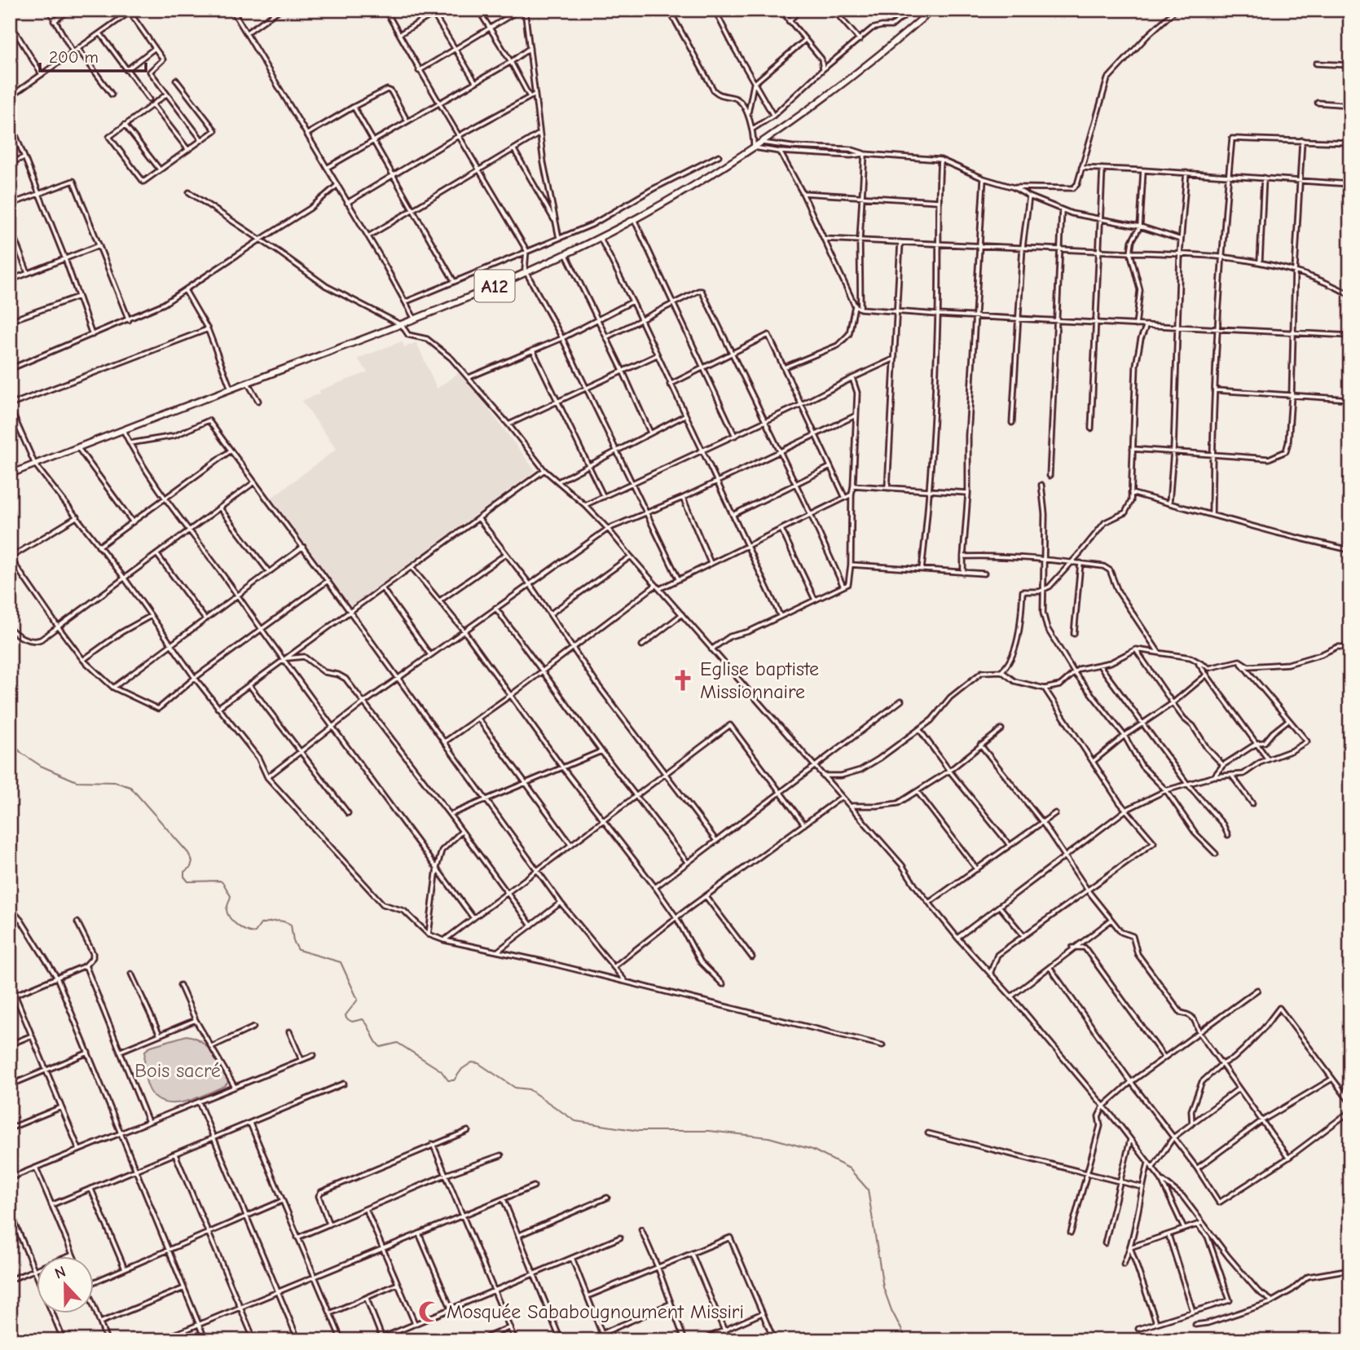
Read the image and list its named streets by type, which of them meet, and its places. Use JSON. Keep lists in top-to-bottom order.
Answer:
{
  "streets": {
    "main road": ["A12"]
  },
  "parks": ["Bois sacré"],
  "places": {
    "church": ["Eglise baptiste Missionnaire"],
    "mosque": ["Mosquée Sababougnoument Missiri"]
  },
  "scale_bar": "200 m",
  "north": "top"
}
